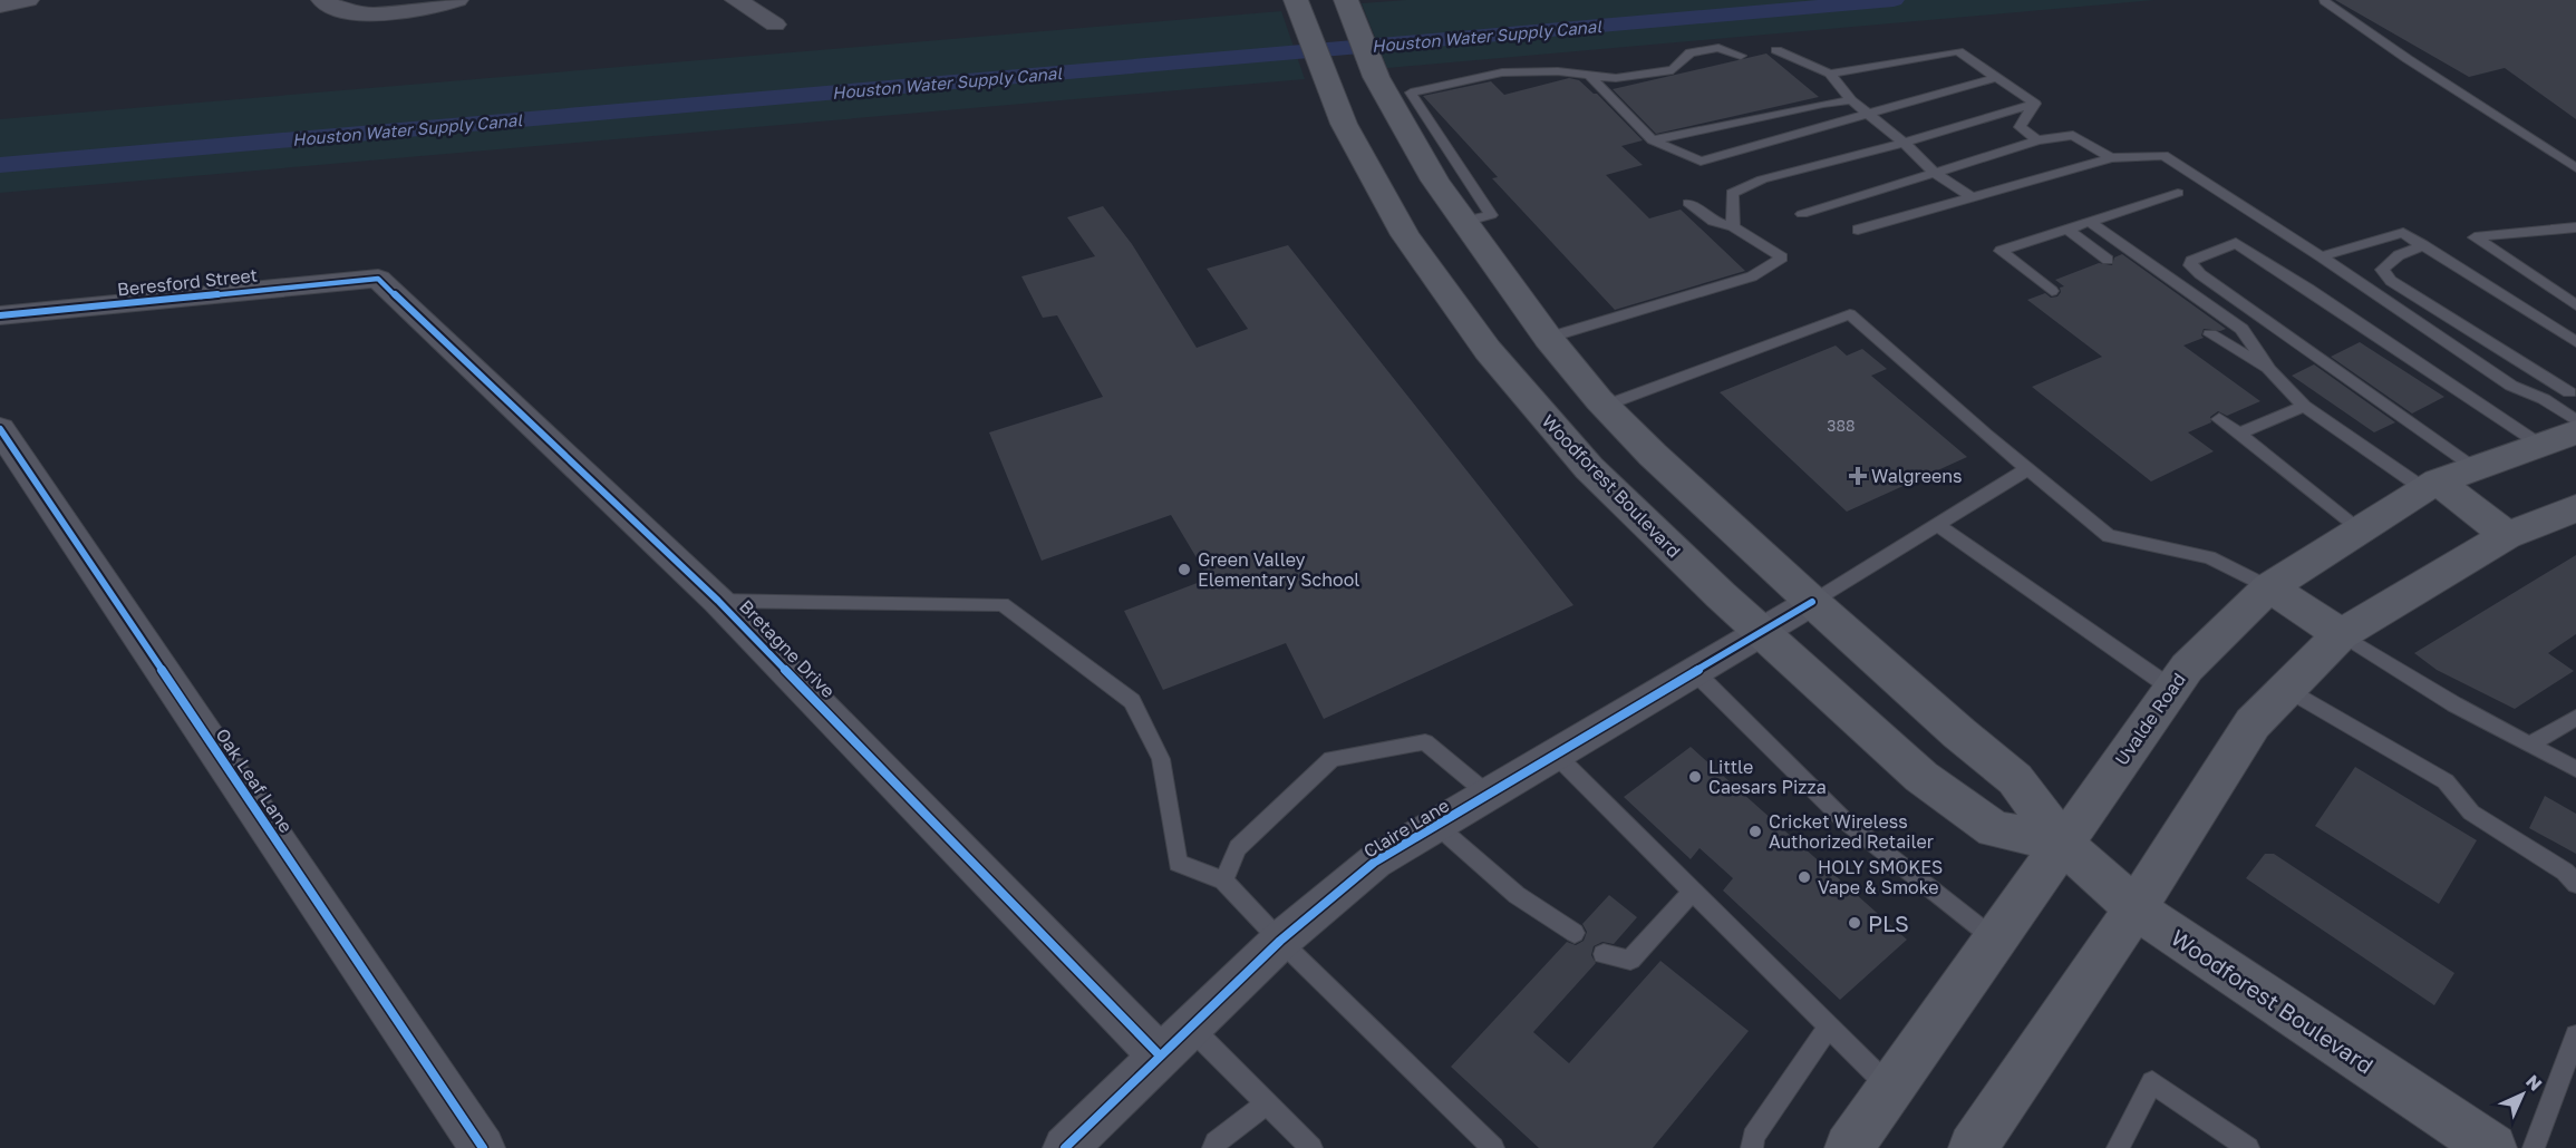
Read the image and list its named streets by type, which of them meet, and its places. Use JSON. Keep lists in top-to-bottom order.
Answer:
{
  "streets": {
    "main road": ["Woodforest Boulevard", "Uvalde Road"],
    "street": [
      "Beresford Street",
      "Bretagne Drive",
      "Oak Leaf Lane",
      "Claire Lane"
    ]
  },
  "crossings": [
    ["Beresford Street", "Bretagne Drive"],
    ["Woodforest Boulevard", "Uvalde Road"],
    ["Woodforest Boulevard", "Claire Lane"],
    ["Bretagne Drive", "Claire Lane"]
  ],
  "water": ["Houston Water Supply Canal"],
  "places": {
    "health": ["Walgreens"],
    "other": [
      "Green Valley Elementary School",
      "Little Caesars Pizza",
      "Cricket Wireless Authorized Retailer",
      "HOLY SMOKES Vape & Smoke",
      "PLS"
    ]
  },
  "house_numbers": ["388"],
  "north": "top right"
}
